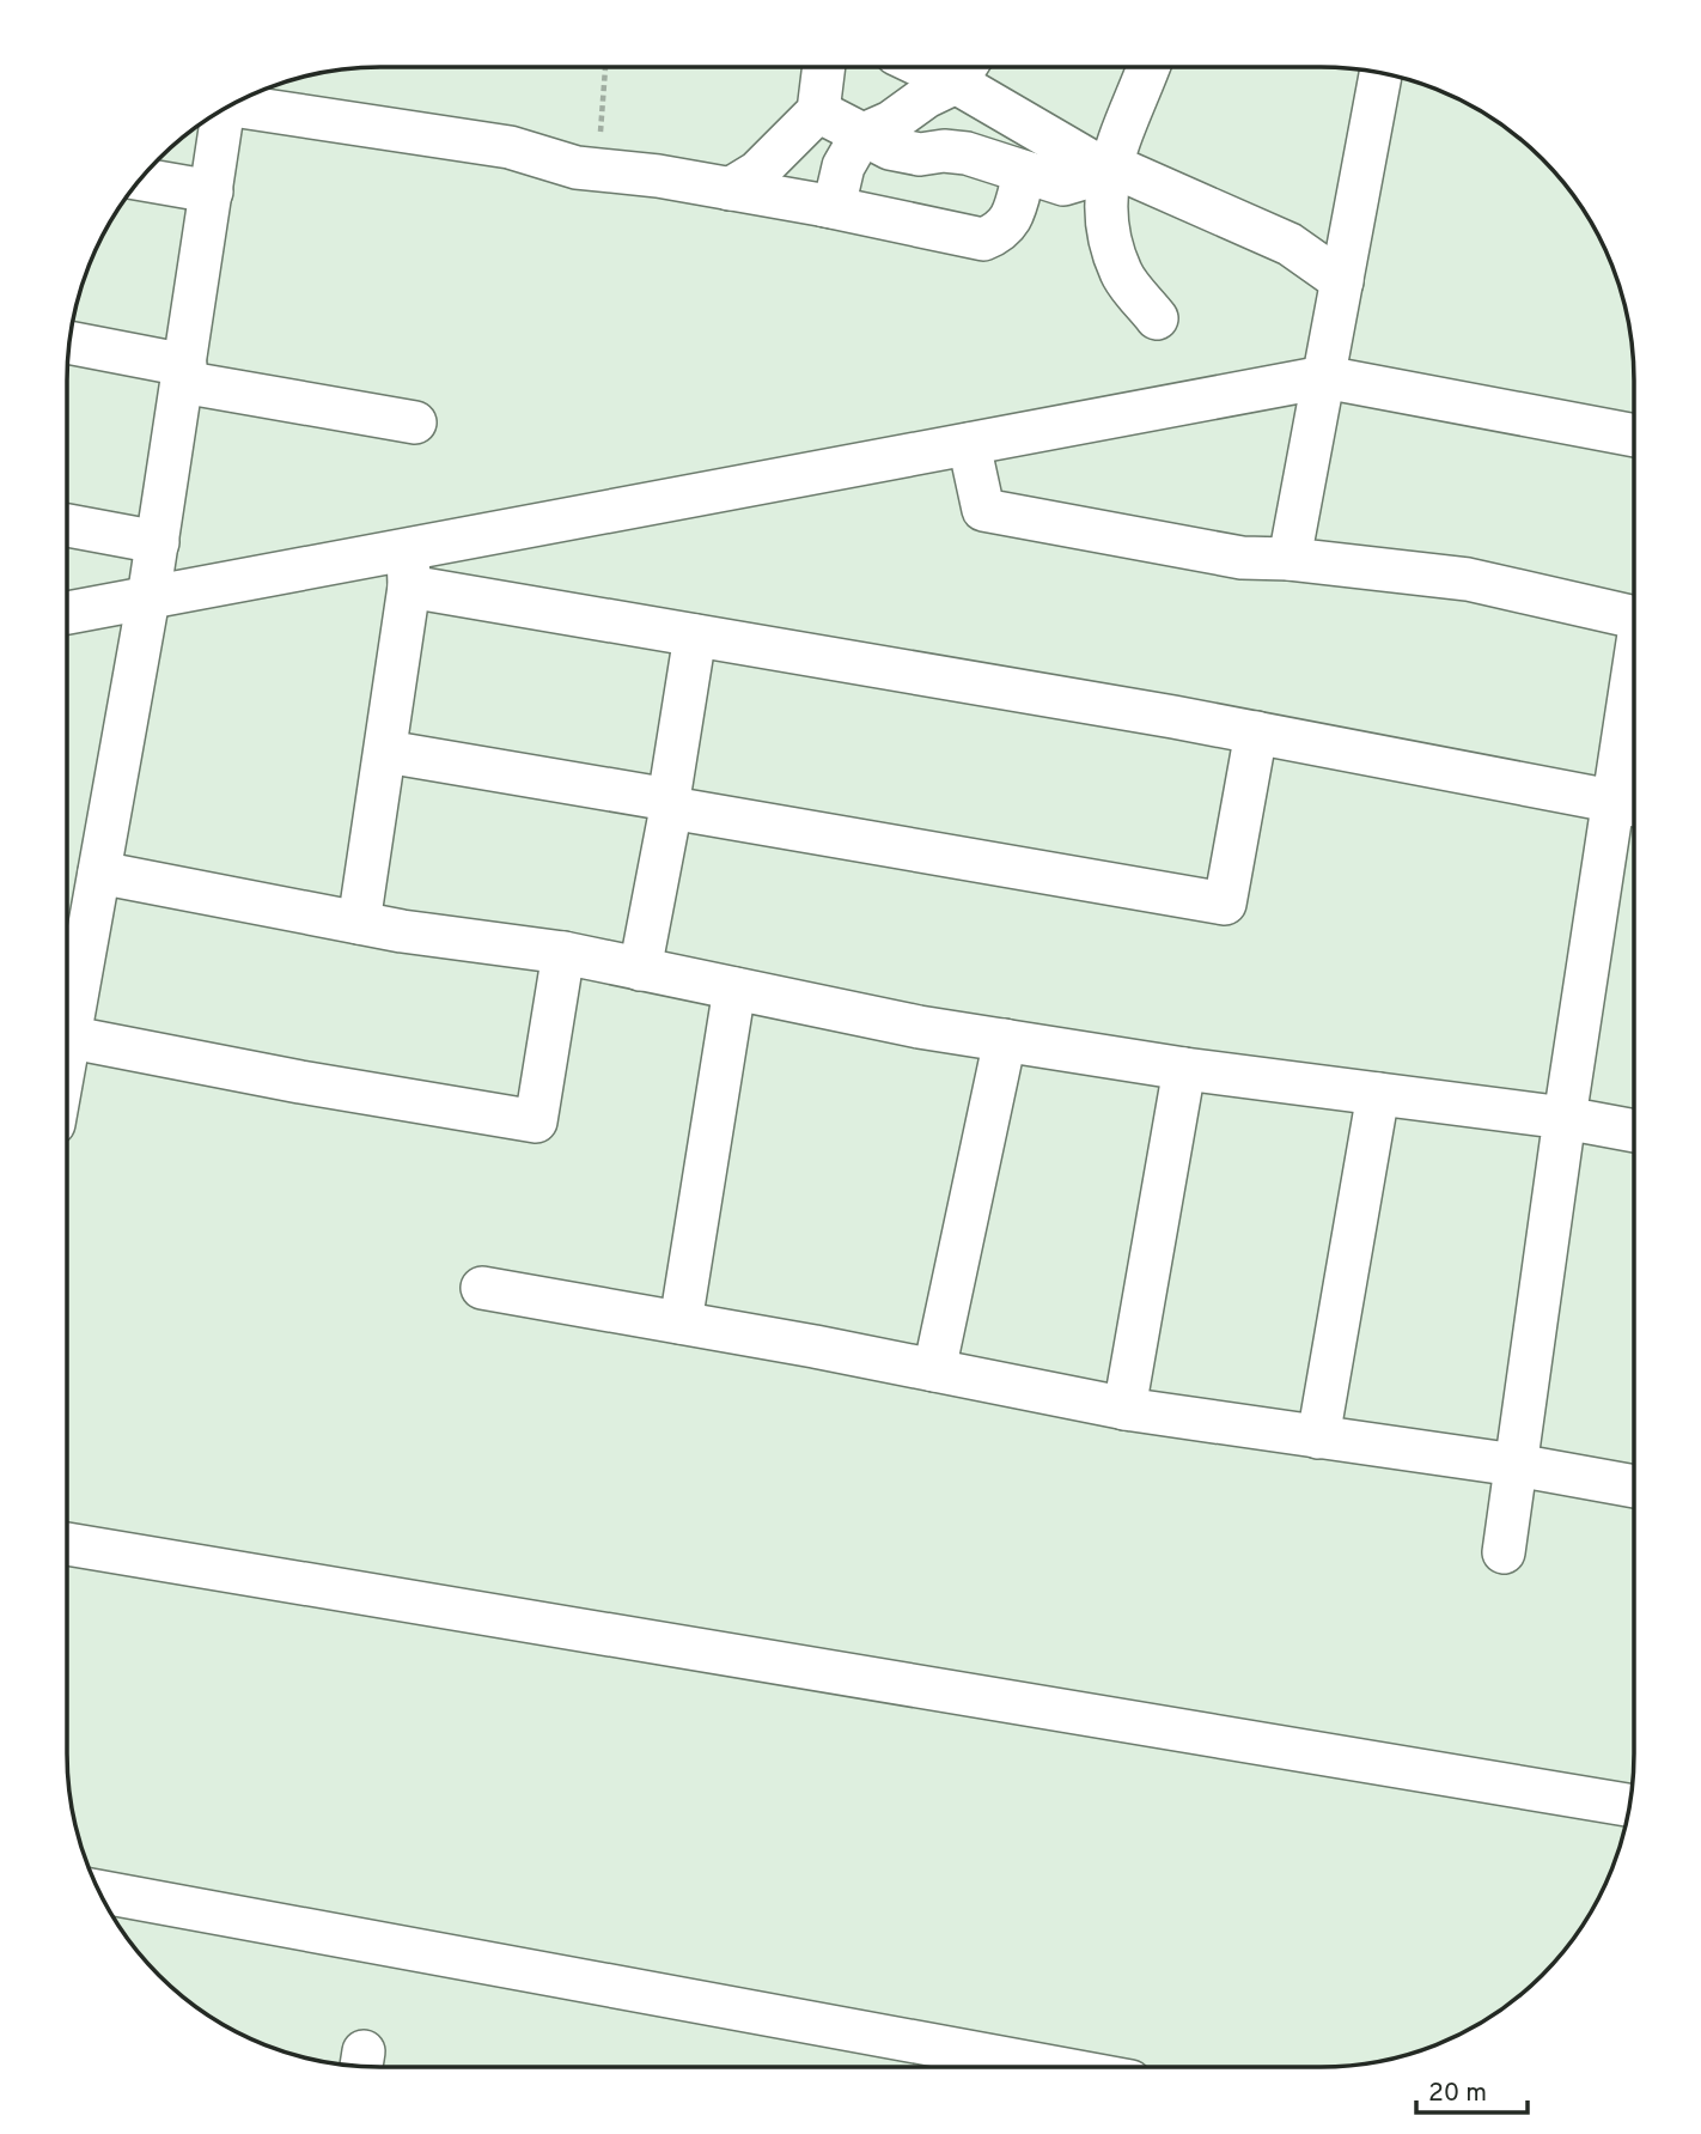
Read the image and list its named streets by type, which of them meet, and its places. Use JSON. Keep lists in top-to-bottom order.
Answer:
{
  "scale_bar": "20 m"
}
